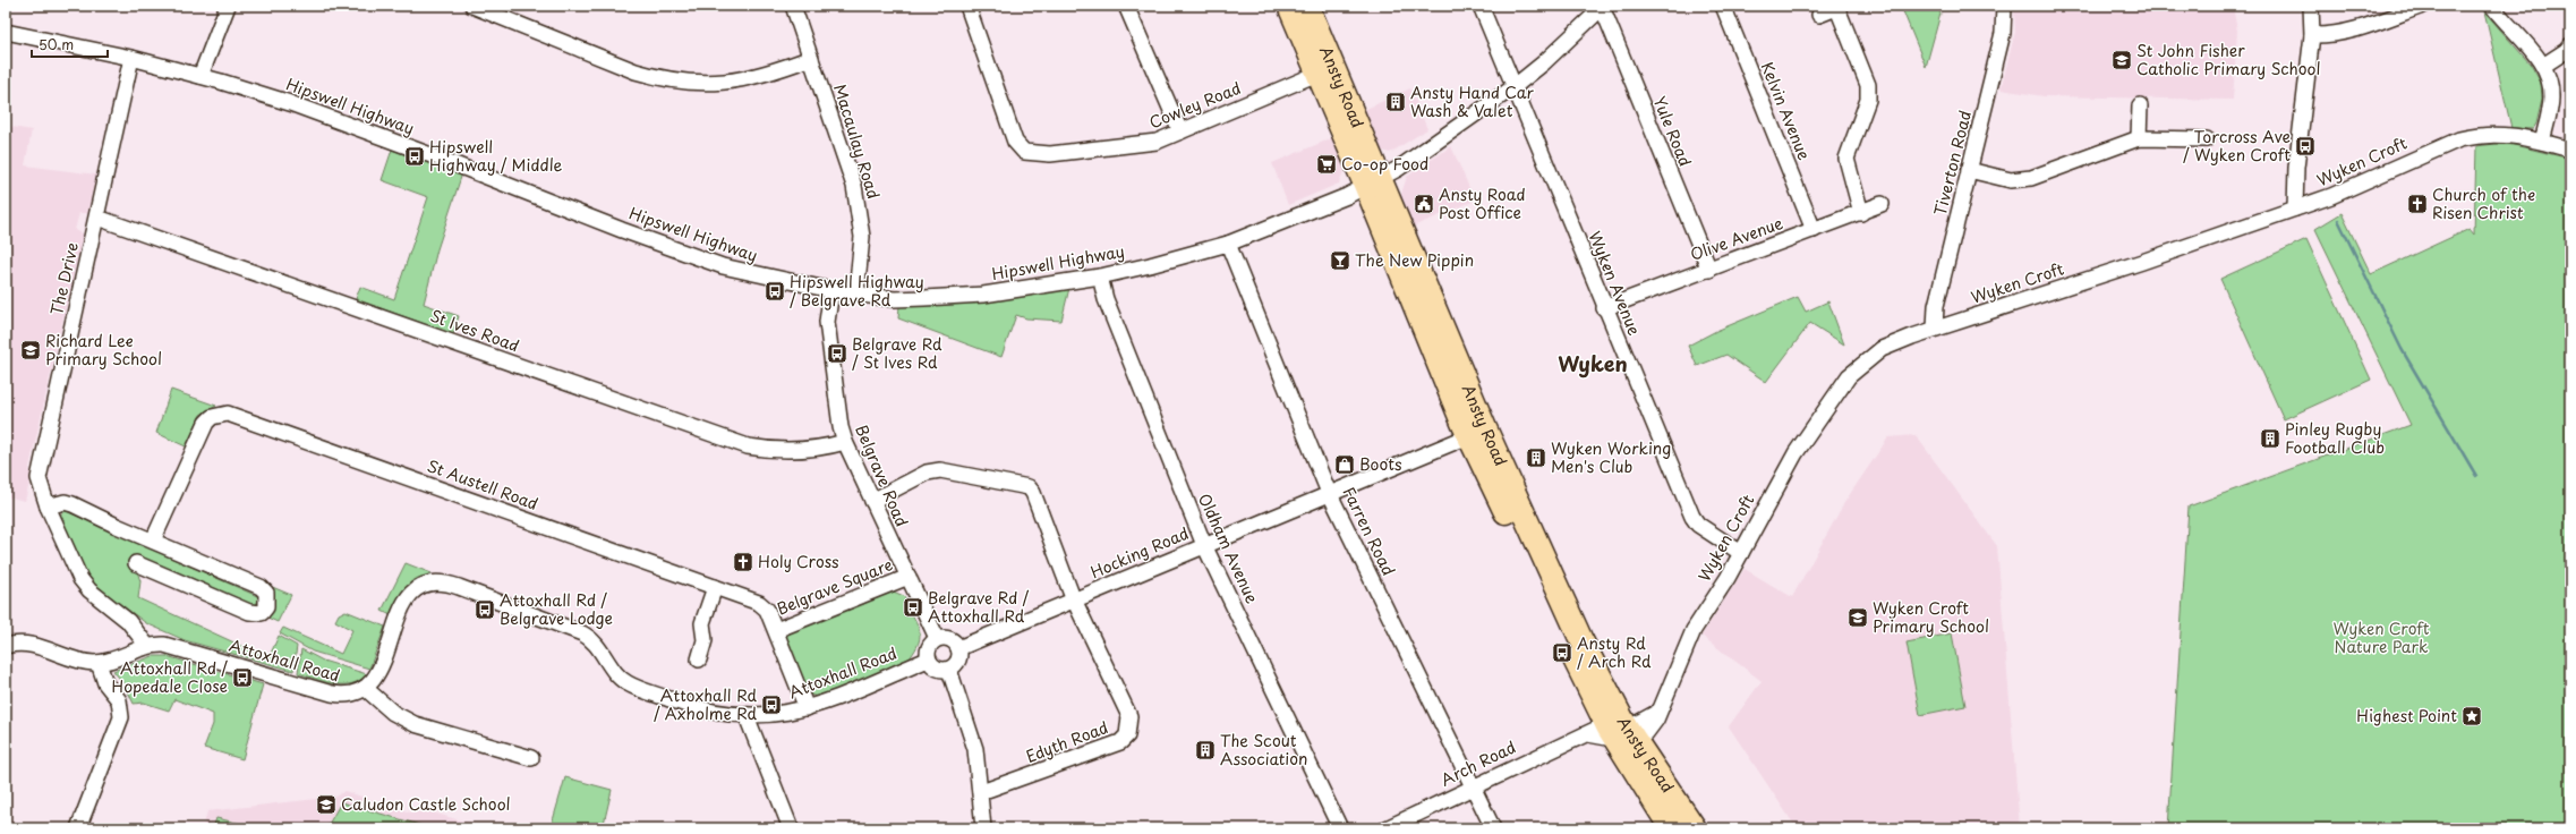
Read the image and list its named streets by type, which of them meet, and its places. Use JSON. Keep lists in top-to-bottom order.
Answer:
{
  "streets": {
    "highway": ["Ansty Road"],
    "street": [
      "Cowley Road",
      "Hipswell Highway",
      "Kelvin Avenue",
      "Yule Road",
      "Macaulay Road",
      "Wyken Croft",
      "Tiverton Road",
      "Olive Avenue",
      "The Drive",
      "Wyken Avenue",
      "St Ives Road",
      "Belgrave Road",
      "St Austell Road",
      "Farren Road",
      "Oldham Avenue",
      "Hocking Road",
      "Belgrave Square",
      "Attoxhall Road",
      "Edyth Road",
      "Arch Road"
    ]
  },
  "crossings": [
    ["Ansty Road", "Cowley Road"],
    ["Ansty Road", "Hipswell Highway"],
    ["Ansty Road", "Wyken Croft"],
    ["Ansty Road", "Hocking Road"],
    ["Ansty Road", "Arch Road"],
    ["Hipswell Highway", "Yule Road"],
    ["Hipswell Highway", "Macaulay Road"],
    ["Hipswell Highway", "The Drive"],
    ["Hipswell Highway", "Wyken Avenue"],
    ["Hipswell Highway", "Belgrave Road"],
    ["Hipswell Highway", "Farren Road"],
    ["Hipswell Highway", "Oldham Avenue"],
    ["Kelvin Avenue", "Olive Avenue"],
    ["Yule Road", "Olive Avenue"],
    ["Wyken Croft", "Tiverton Road"],
    ["Wyken Croft", "Wyken Avenue"],
    ["Wyken Croft", "Arch Road"],
    ["Olive Avenue", "Wyken Avenue"],
    ["The Drive", "St Ives Road"],
    ["St Ives Road", "Belgrave Road"],
    ["Belgrave Road", "Hocking Road"],
    ["Belgrave Road", "Belgrave Square"],
    ["Belgrave Road", "Attoxhall Road"],
    ["Belgrave Road", "Edyth Road"],
    ["St Austell Road", "Belgrave Square"],
    ["St Austell Road", "Attoxhall Road"],
    ["Farren Road", "Hocking Road"],
    ["Farren Road", "Arch Road"],
    ["Oldham Avenue", "Hocking Road"],
    ["Hocking Road", "Attoxhall Road"],
    ["Hocking Road", "Edyth Road"]
  ],
  "districts": ["Wyken"],
  "parks": ["Wyken Croft Nature Park"],
  "places": {
    "school or university": [
      "St John Fisher Catholic Primary School",
      "Richard Lee Primary School",
      "Wyken Croft Primary School",
      "Caludon Castle School"
    ],
    "building": [
      "Ansty Hand Car Wash & Valet",
      "Pinley Rugby Football Club",
      "Wyken Working Men's Club",
      "The Scout Association"
    ],
    "bus stop": [
      "Torcross Ave / Wyken Croft",
      "Hipswell Highway / Middle",
      "Hipswell Highway / Belgrave Rd",
      "Belgrave Rd / St Ives Rd",
      "Belgrave Rd / Attoxhall Rd",
      "Attoxhall Rd / Belgrave Lodge",
      "Ansty Rd / Arch Rd",
      "Attoxhall Rd / Hopedale Close",
      "Attoxhall Rd / Axholme Rd"
    ],
    "supermarket": ["Co-op Food"],
    "public building": ["Ansty Road Post Office"],
    "church": ["Church of the Risen Christ", "Holy Cross"],
    "bar": ["The New Pippin"],
    "shop": ["Boots"],
    "place": ["Highest Point"]
  },
  "scale_bar": "50 m"
}
